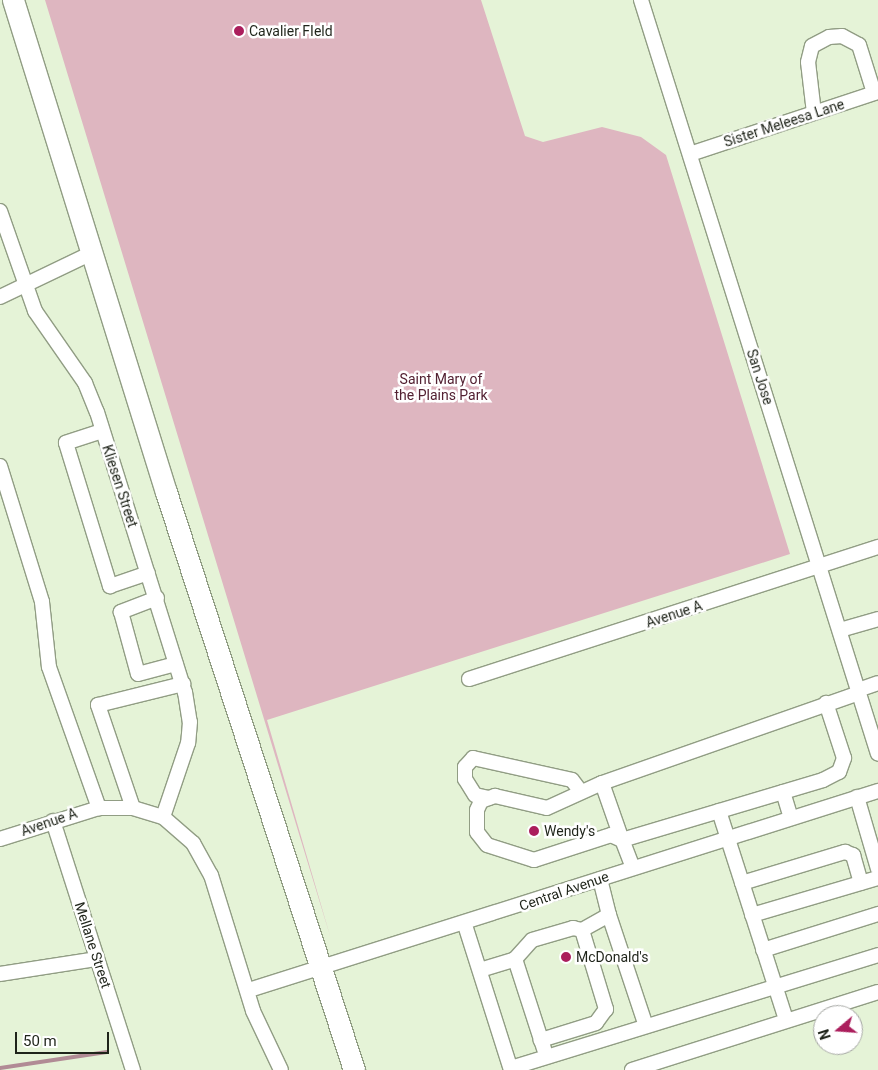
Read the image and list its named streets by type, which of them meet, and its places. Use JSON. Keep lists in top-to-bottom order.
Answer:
{
  "streets": {
    "street": [
      "Sister Meleesa Lane",
      "San Jose",
      "Kliesen Street",
      "Avenue A",
      "Central Avenue",
      "Mellane Street"
    ]
  },
  "crossings": [
    ["Sister Meleesa Lane", "San Jose"],
    ["San Jose", "Avenue A"],
    ["Kliesen Street", "Avenue A"],
    ["Avenue A", "Mellane Street"]
  ],
  "parks": ["Saint Mary of the Plains Park"],
  "places": ["Cavalier FIeld", "Wendy's", "McDonald's"],
  "scale_bar": "50 m",
  "north": "left"
}
